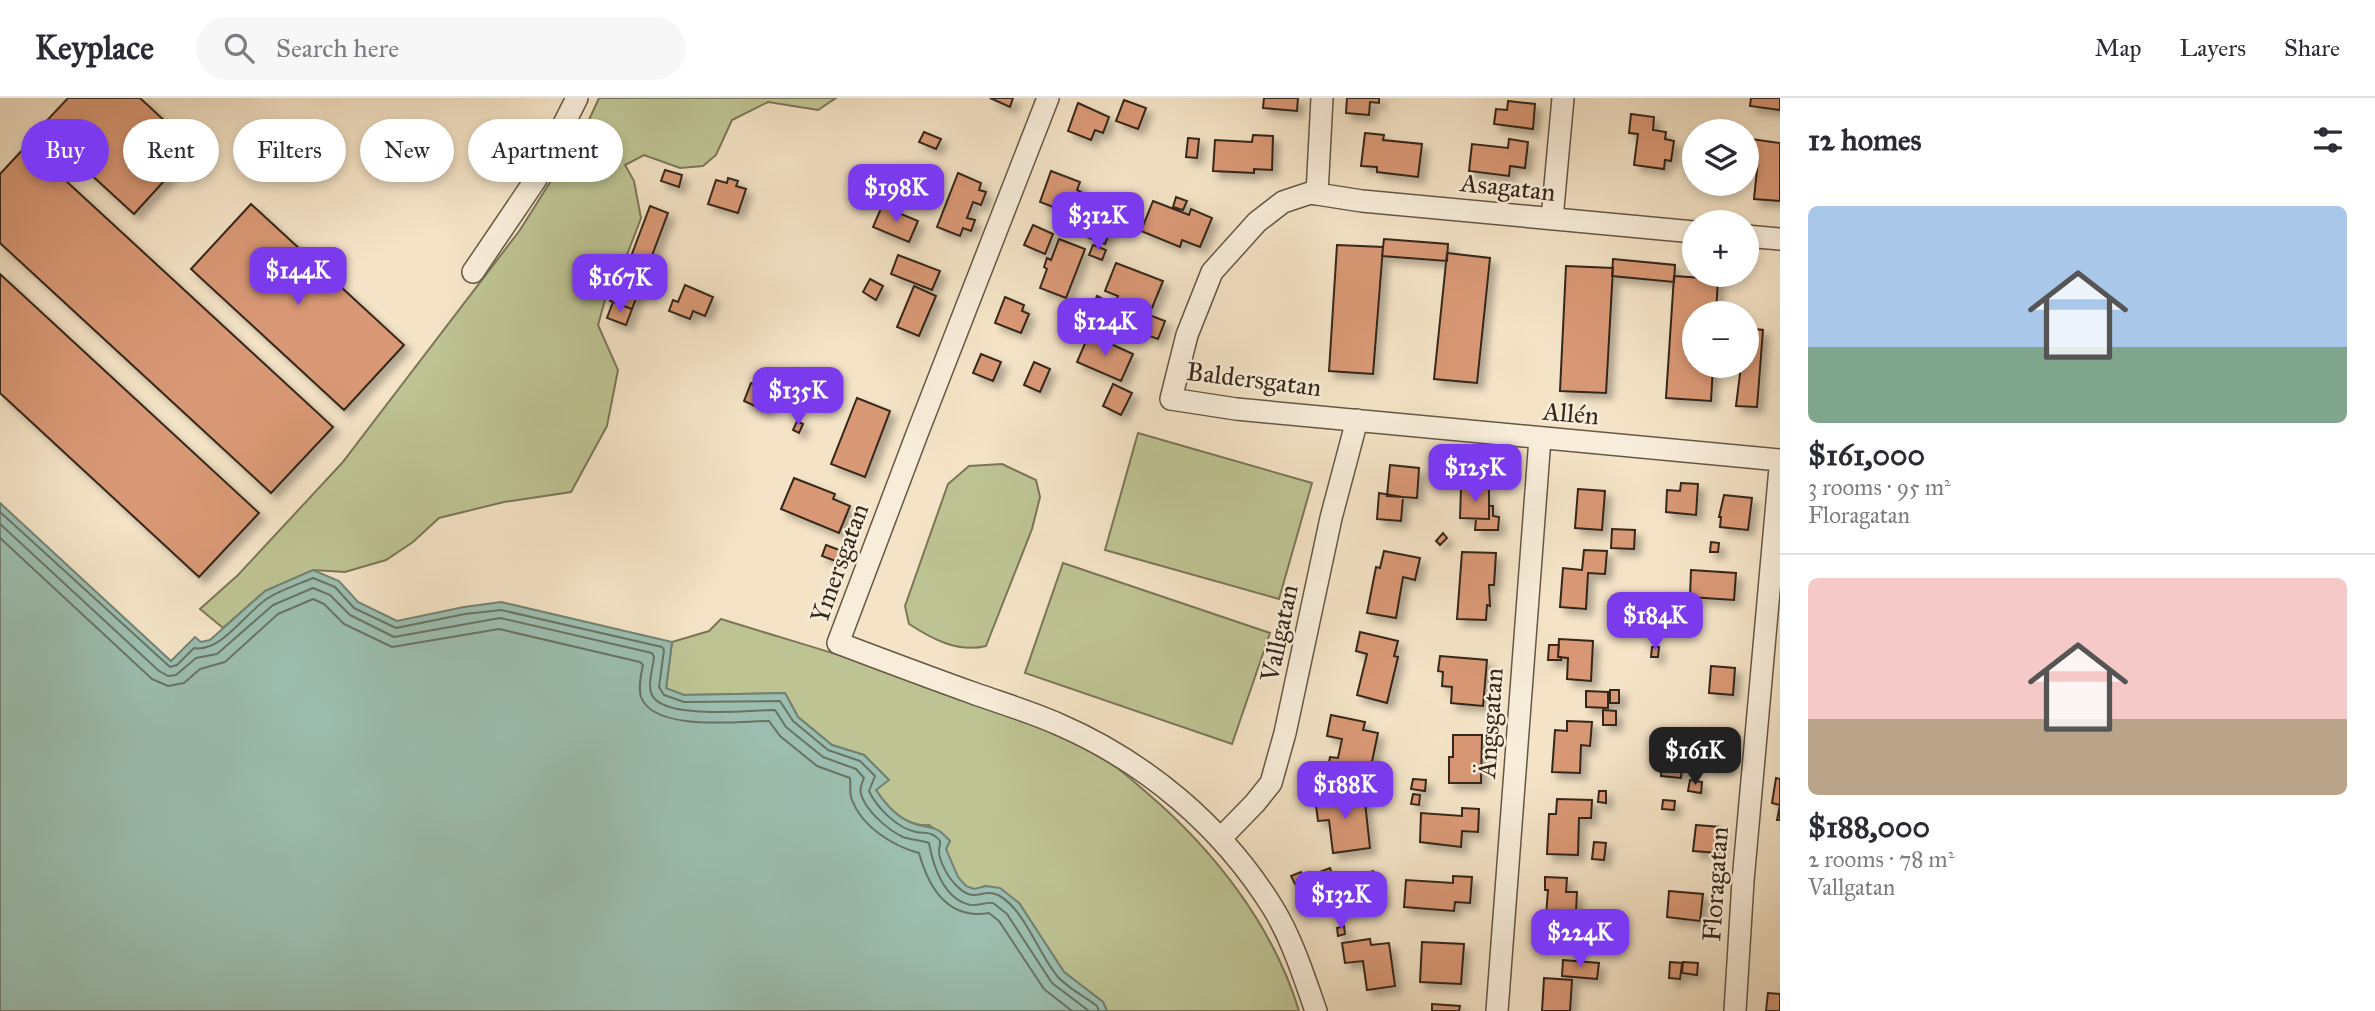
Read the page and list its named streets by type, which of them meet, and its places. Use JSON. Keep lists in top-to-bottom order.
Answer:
{
  "streets": {
    "street": [
      "Asagatan",
      "Baldersgatan",
      "Allén",
      "Ymersgatan",
      "Vallgatan",
      "Ängsgatan",
      "Floragatan"
    ]
  },
  "crossings": [
    ["Asagatan", "Baldersgatan"],
    ["Baldersgatan", "Allén"],
    ["Baldersgatan", "Vallgatan"],
    ["Allén", "Vallgatan"],
    ["Allén", "Ängsgatan"],
    ["Ymersgatan", "Vallgatan"]
  ],
  "page": {
    "header": "Keyplace",
    "search": "Search here",
    "nav": ["Map", "Layers", "Share"],
    "heading": "12 homes",
    "map_buttons": ["+", "−"],
    "chip": [
      "Buy",
      "Rent",
      "Filters",
      "New",
      "Apartment"
    ],
    "price": [
      "$198K",
      "$312K",
      "$144K",
      "$167K",
      "$124K",
      "$135K",
      "$125K",
      "$184K",
      "$161K",
      "$188K",
      "$132K",
      "$224K"
    ],
    "list": [
      {
        "name": "$161,000",
        "note": "3 rooms · 95 m² · Floragatan"
      },
      {
        "name": "$188,000",
        "note": "2 rooms · 78 m² · Vallgatan"
      }
    ]
  }
}
